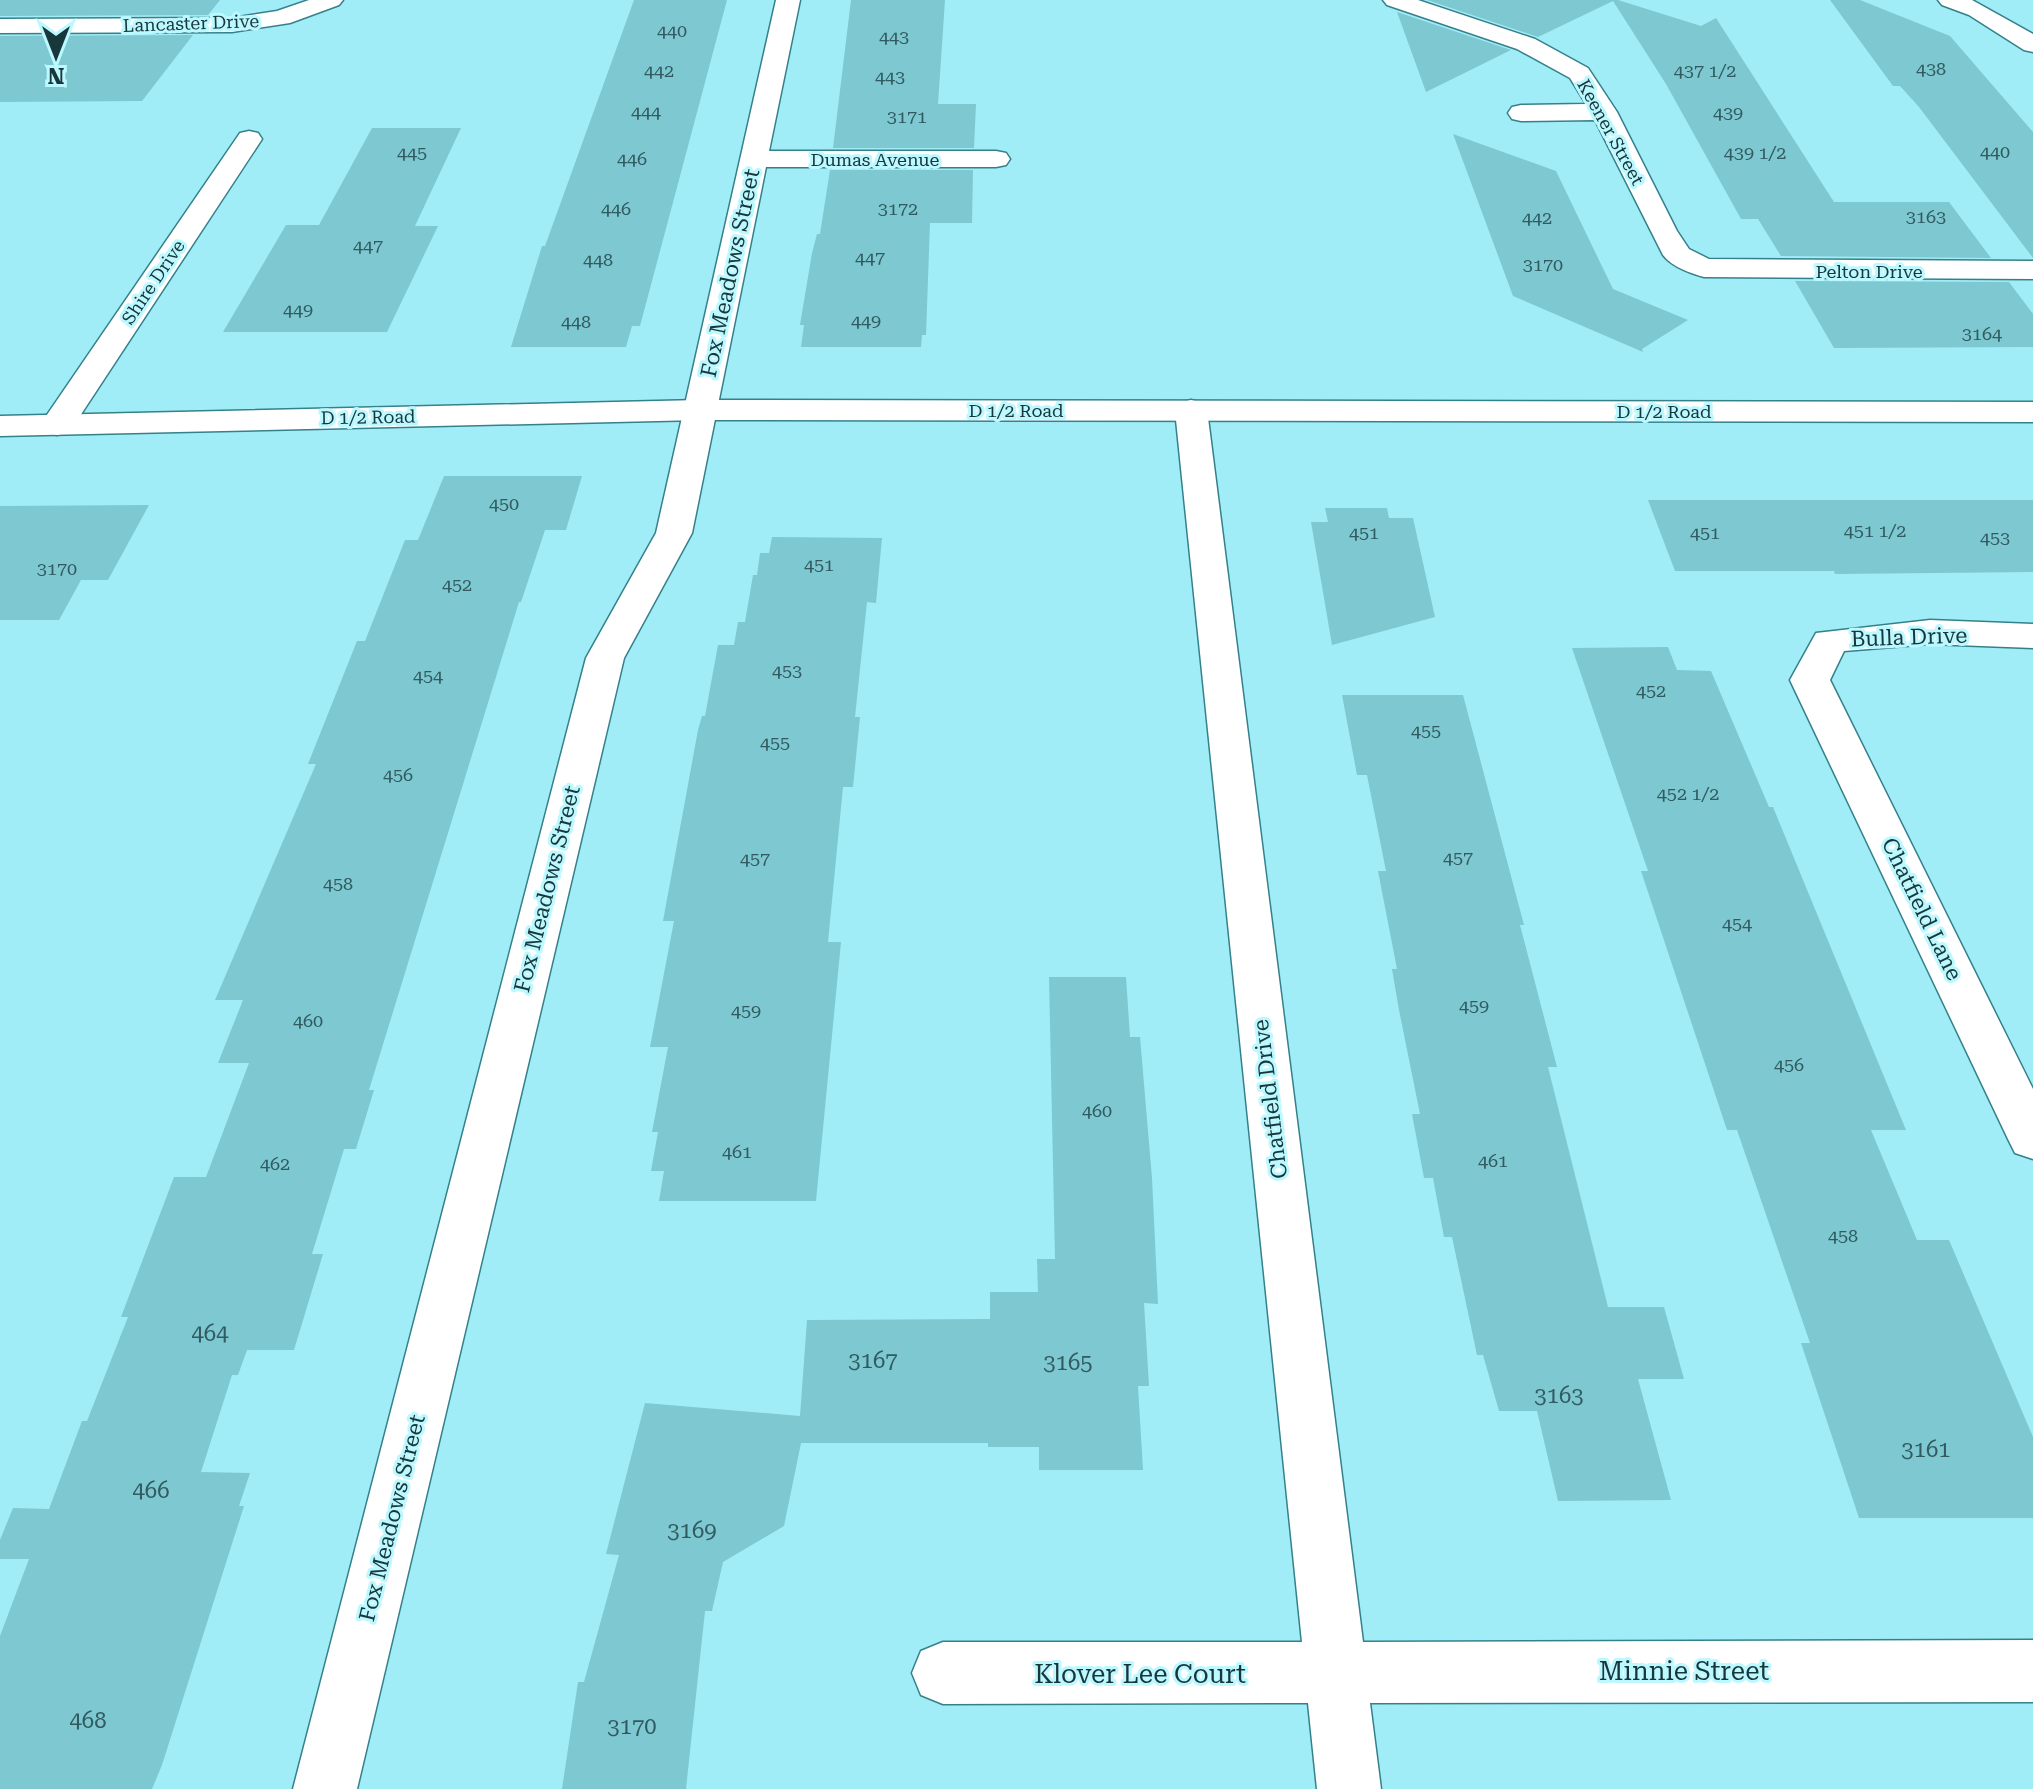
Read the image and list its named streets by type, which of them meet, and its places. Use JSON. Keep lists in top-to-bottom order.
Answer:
{
  "streets": {
    "street": [
      "Lancaster Drive",
      "Keener Street",
      "Dumas Avenue",
      "Pelton Drive",
      "Fox Meadows Street",
      "Shire Drive",
      "D 1/2 Road",
      "Bulla Drive",
      "Chatfield Lane",
      "Chatfield Drive",
      "Minnie Street",
      "Klover Lee Court"
    ]
  },
  "crossings": [
    ["Keener Street", "Pelton Drive"],
    ["Dumas Avenue", "Fox Meadows Street"],
    ["Fox Meadows Street", "D 1/2 Road"],
    ["Shire Drive", "D 1/2 Road"],
    ["D 1/2 Road", "Chatfield Drive"],
    ["Bulla Drive", "Chatfield Lane"],
    ["Chatfield Drive", "Minnie Street"],
    ["Chatfield Drive", "Klover Lee Court"],
    ["Minnie Street", "Klover Lee Court"]
  ],
  "house_numbers": [
    "440",
    "443",
    "438",
    "442",
    "437 1/2",
    "443",
    "444",
    "439",
    "3171",
    "440",
    "445",
    "439 1/2",
    "446",
    "446",
    "3172",
    "3163",
    "442",
    "447",
    "447",
    "448",
    "3170",
    "449",
    "449",
    "448",
    "3164",
    "450",
    "451 1/2",
    "451",
    "451",
    "453",
    "451",
    "3170",
    "452",
    "453",
    "454",
    "452",
    "455",
    "455",
    "456",
    "452 1/2",
    "457",
    "457",
    "458",
    "454",
    "459",
    "459",
    "460",
    "456",
    "460",
    "461",
    "461",
    "462",
    "458",
    "464",
    "3167",
    "3165",
    "3163",
    "3161",
    "466",
    "3169",
    "468",
    "3170"
  ],
  "north": "bottom"
}
